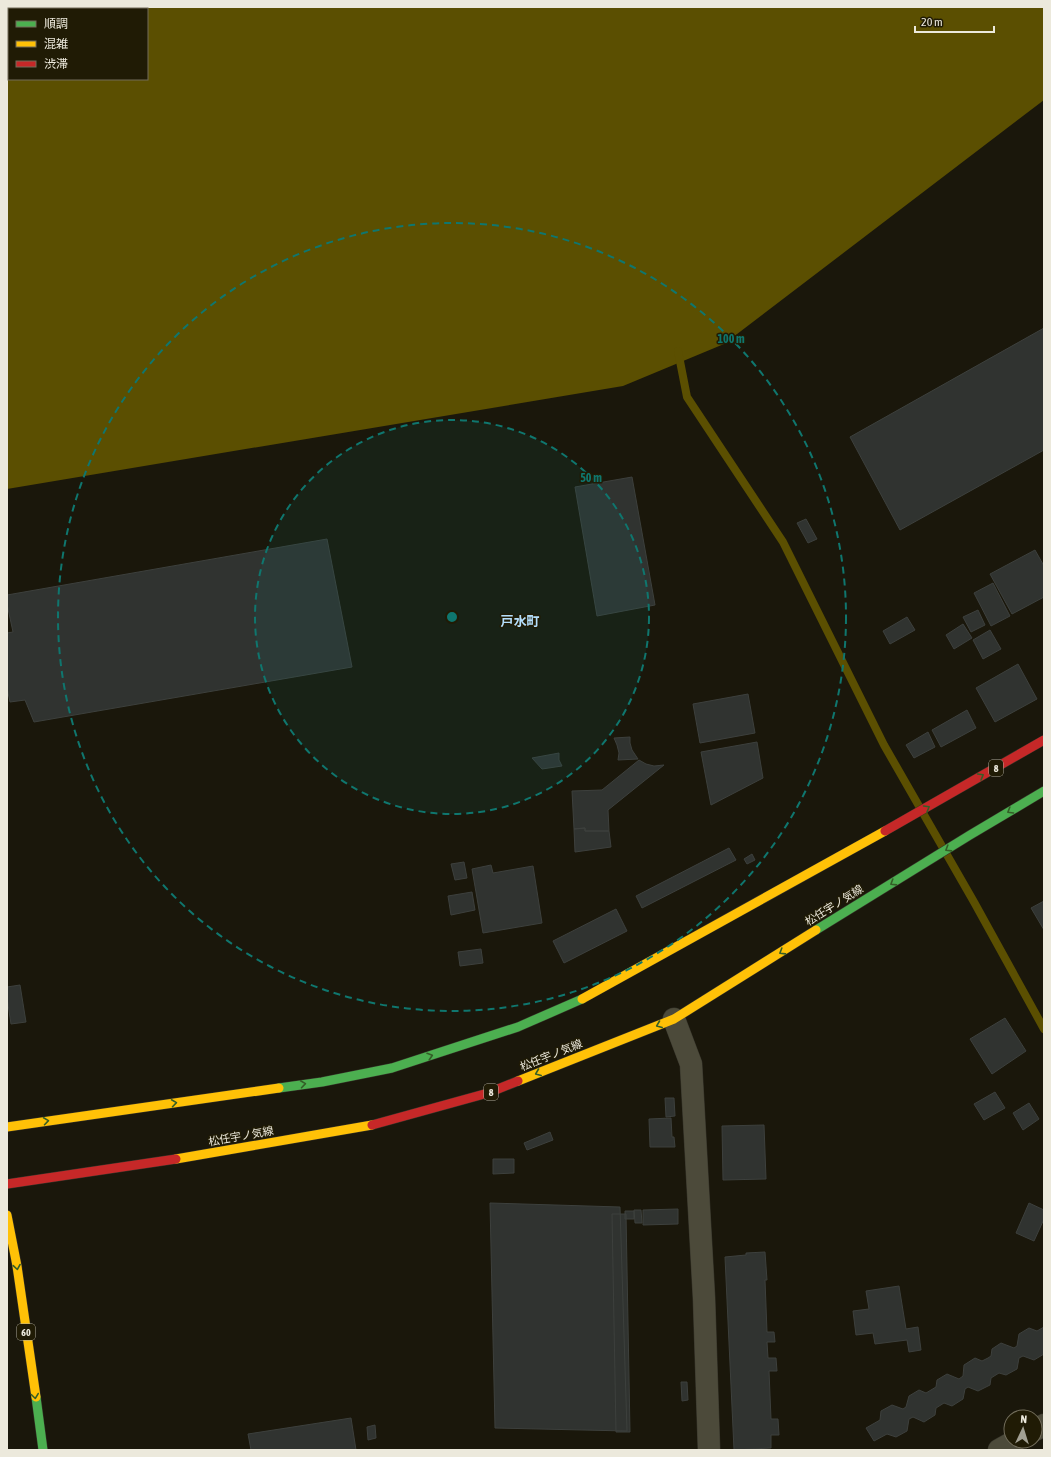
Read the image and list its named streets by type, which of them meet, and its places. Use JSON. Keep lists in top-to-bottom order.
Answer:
{
  "streets": {
    "main road": ["8", "松任宇ノ気線", "60"]
  },
  "districts": ["戸水町"],
  "legend": ["順調", "混雑", "渋滞"],
  "scale_bar": "20 m",
  "north": "top",
  "rings": ["100 m", "50 m"]
}
